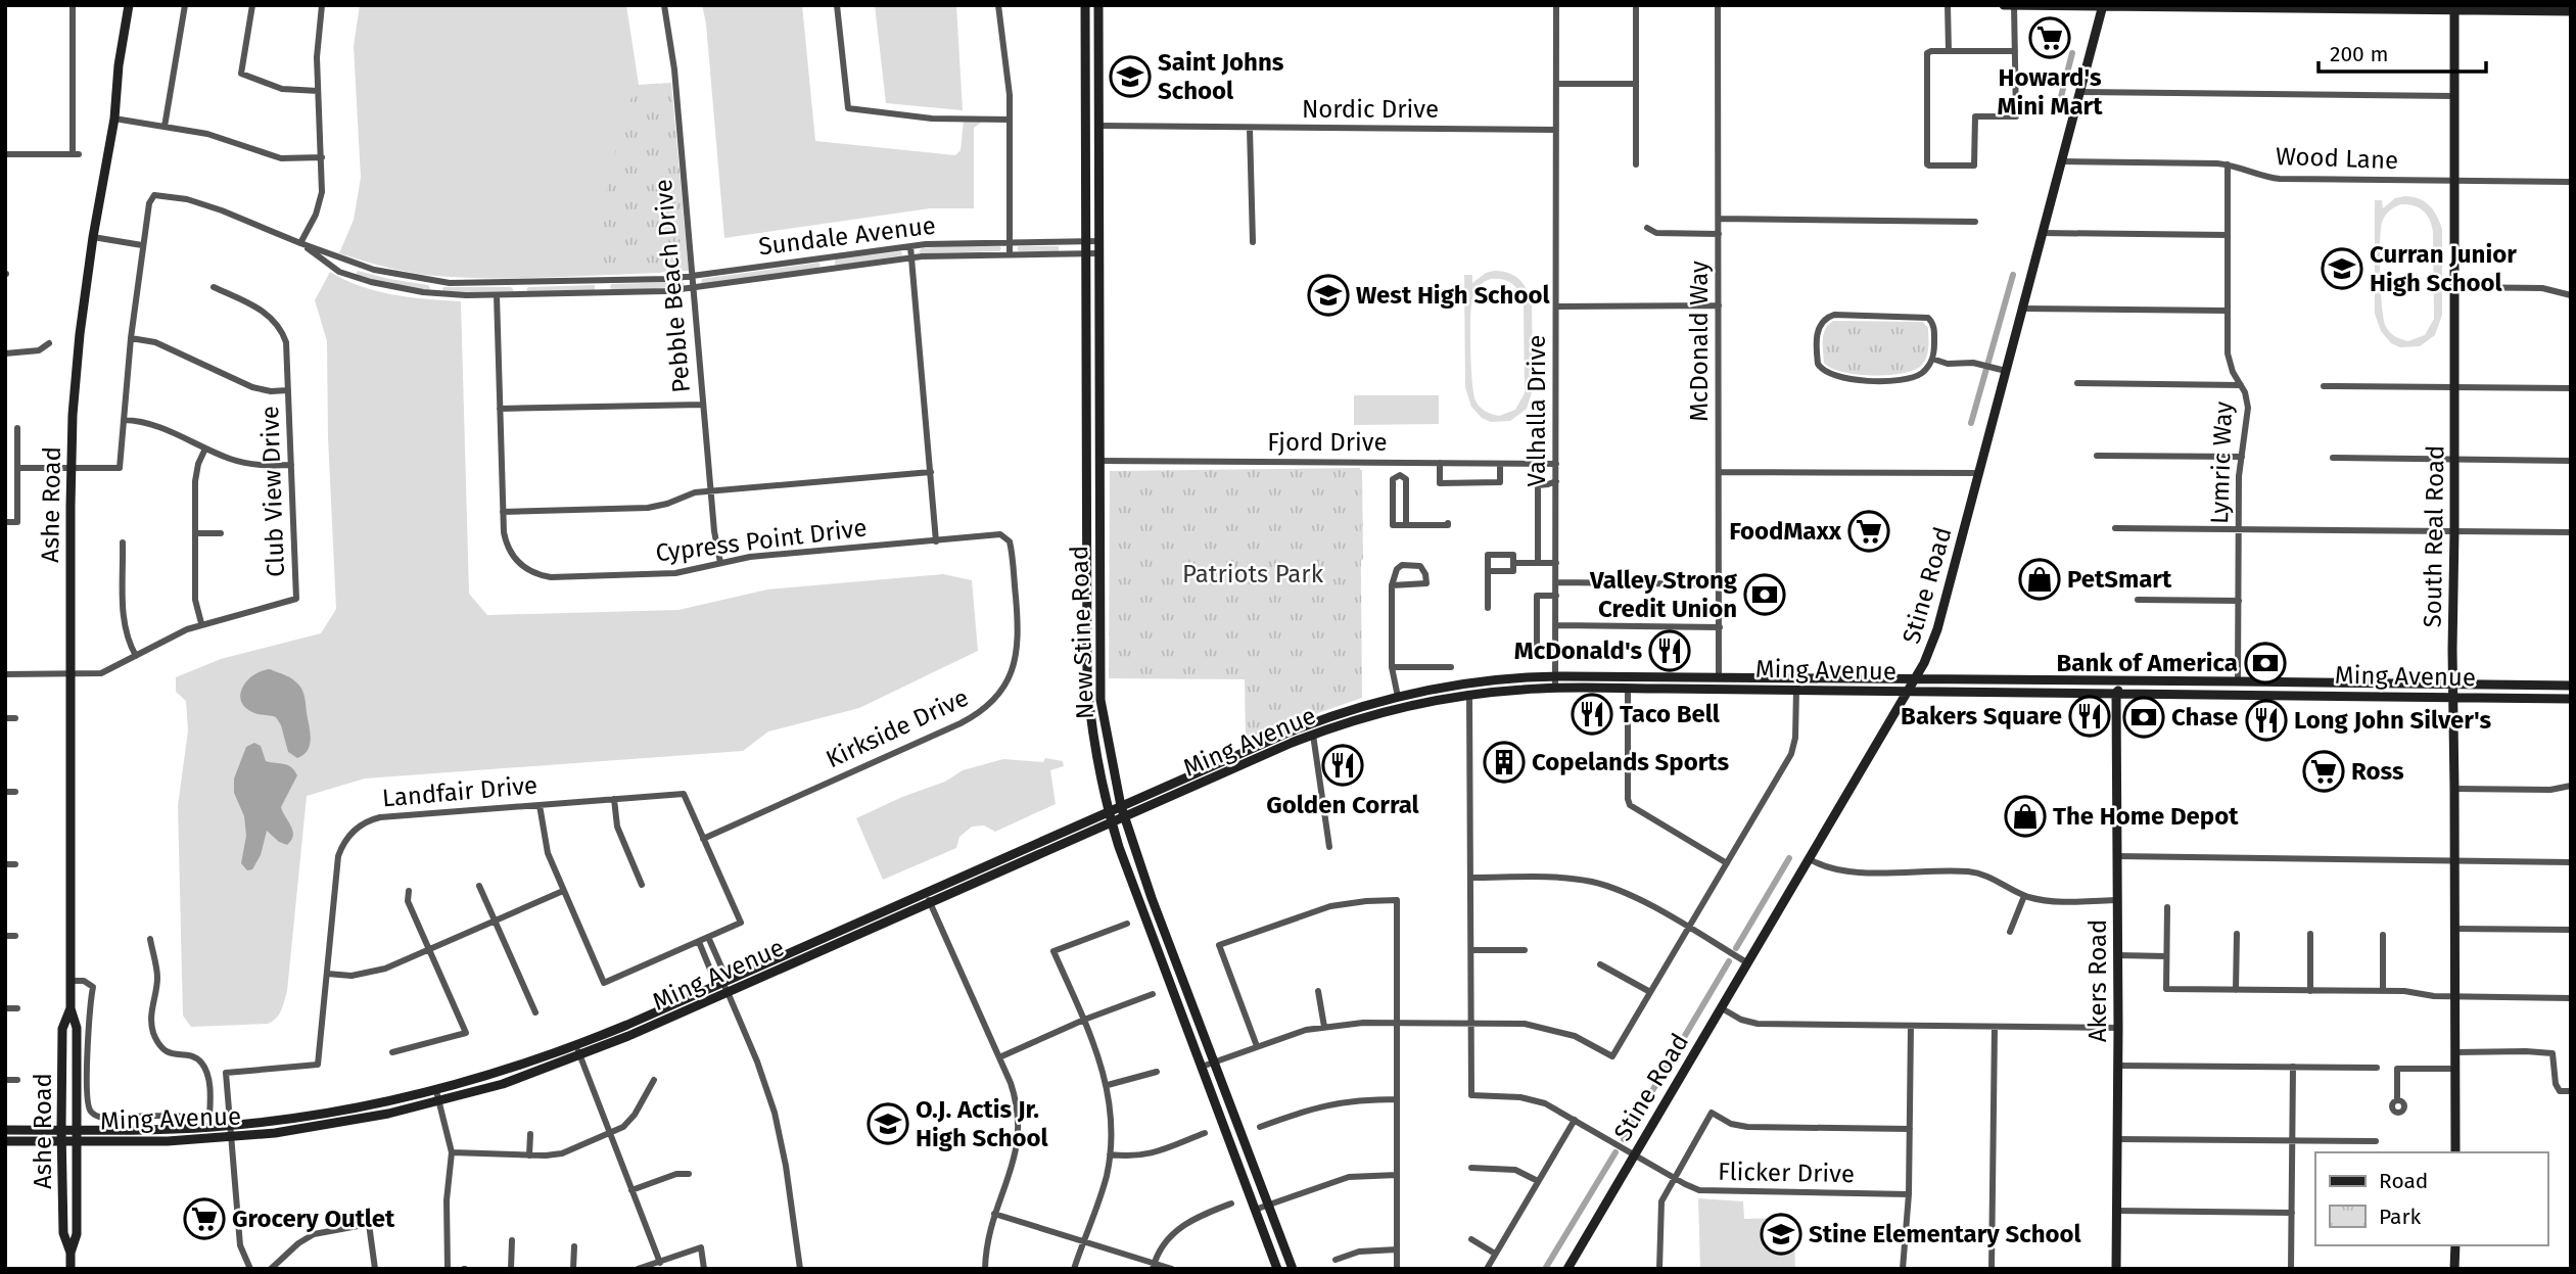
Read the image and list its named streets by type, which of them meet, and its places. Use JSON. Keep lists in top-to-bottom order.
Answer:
{
  "streets": {
    "main road": [
      "Ashe Road",
      "South Real Road",
      "Stine Road",
      "New Stine Road",
      "Ming Avenue",
      "Akers Road"
    ],
    "street": [
      "Nordic Drive",
      "Wood Lane",
      "Sundale Avenue",
      "Pebble Beach Drive",
      "McDonald Way",
      "Valhalla Drive",
      "Fjord Drive",
      "Lymric Way",
      "Club View Drive",
      "Cypress Point Drive",
      "Kirkside Drive",
      "Landfair Drive",
      "Flicker Drive"
    ]
  },
  "crossings": [
    ["Nordic Drive", "Valhalla Drive"],
    ["Nordic Drive", "New Stine Road"],
    ["Wood Lane", "Lymric Way"],
    ["Wood Lane", "South Real Road"],
    ["Wood Lane", "Stine Road"],
    ["Sundale Avenue", "Pebble Beach Drive"],
    ["Sundale Avenue", "New Stine Road"],
    ["Pebble Beach Drive", "Cypress Point Drive"],
    ["McDonald Way", "Ming Avenue"],
    ["Valhalla Drive", "Fjord Drive"],
    ["Valhalla Drive", "Ming Avenue"],
    ["Fjord Drive", "New Stine Road"],
    ["Lymric Way", "Ming Avenue"],
    ["Club View Drive", "Ashe Road"],
    ["Ashe Road", "Ming Avenue"],
    ["South Real Road", "Ming Avenue"],
    ["Cypress Point Drive", "Kirkside Drive"],
    ["Stine Road", "Ming Avenue"],
    ["Stine Road", "Flicker Drive"],
    ["New Stine Road", "Ming Avenue"],
    ["Ming Avenue", "Landfair Drive"],
    ["Ming Avenue", "Akers Road"],
    ["Kirkside Drive", "Landfair Drive"]
  ],
  "parks": ["Patriots Park"],
  "places": {
    "supermarket": [
      "Howard's Mini Mart",
      "FoodMaxx",
      "Ross",
      "Grocery Outlet"
    ],
    "school or university": [
      "Saint Johns School",
      "Curran Junior High School",
      "West High School",
      "O.J. Actis Jr. High School",
      "Stine Elementary School"
    ],
    "shop": ["PetSmart", "The Home Depot"],
    "bank": ["Valley Strong Credit Union", "Bank of America", "Chase"],
    "restaurant": [
      "McDonald's",
      "Taco Bell",
      "Bakers Square",
      "Long John Silver's",
      "Golden Corral"
    ],
    "building": ["Copelands Sports"]
  },
  "legend": ["Road", "Park"],
  "scale_bar": "200 m"
}
